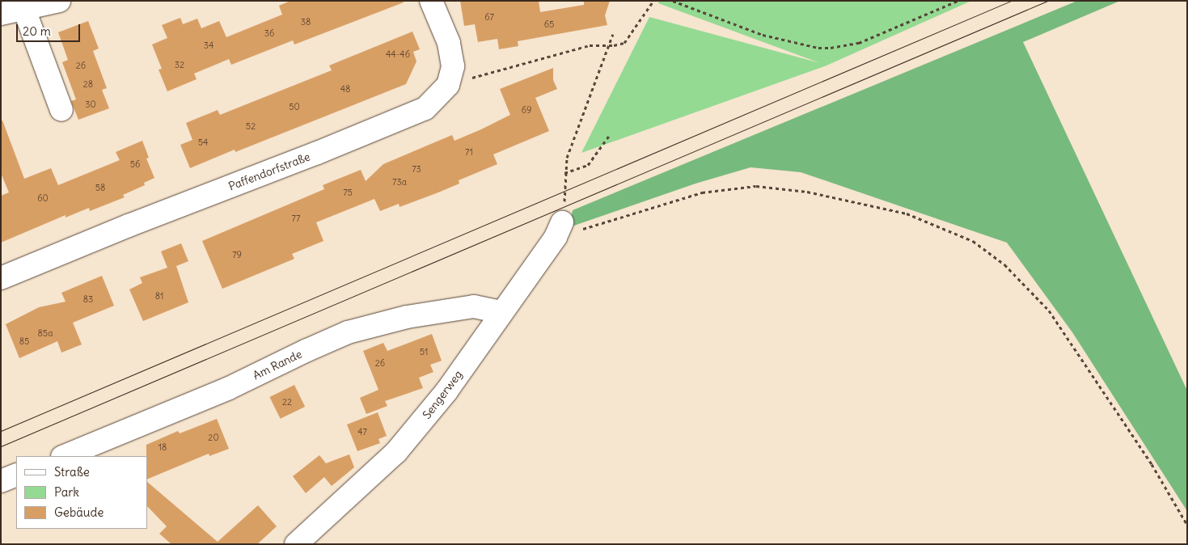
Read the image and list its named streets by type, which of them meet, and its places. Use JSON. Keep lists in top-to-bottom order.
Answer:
{
  "streets": {
    "street": ["Paffendorfstraße", "Am Rande", "Sengerweg"]
  },
  "crossings": [
    ["Am Rande", "Sengerweg"]
  ],
  "house_numbers": [
    "67",
    "38",
    "65",
    "36",
    "34",
    "44-46",
    "32",
    "26",
    "28",
    "48",
    "30",
    "50",
    "69",
    "52",
    "54",
    "71",
    "56",
    "73",
    "73a",
    "58",
    "75",
    "60",
    "77",
    "79",
    "81",
    "83",
    "85a",
    "85",
    "51",
    "26",
    "22",
    "47",
    "20",
    "18"
  ],
  "legend": ["Straße", "Park", "Gebäude"],
  "scale_bar": "20 m"
}
